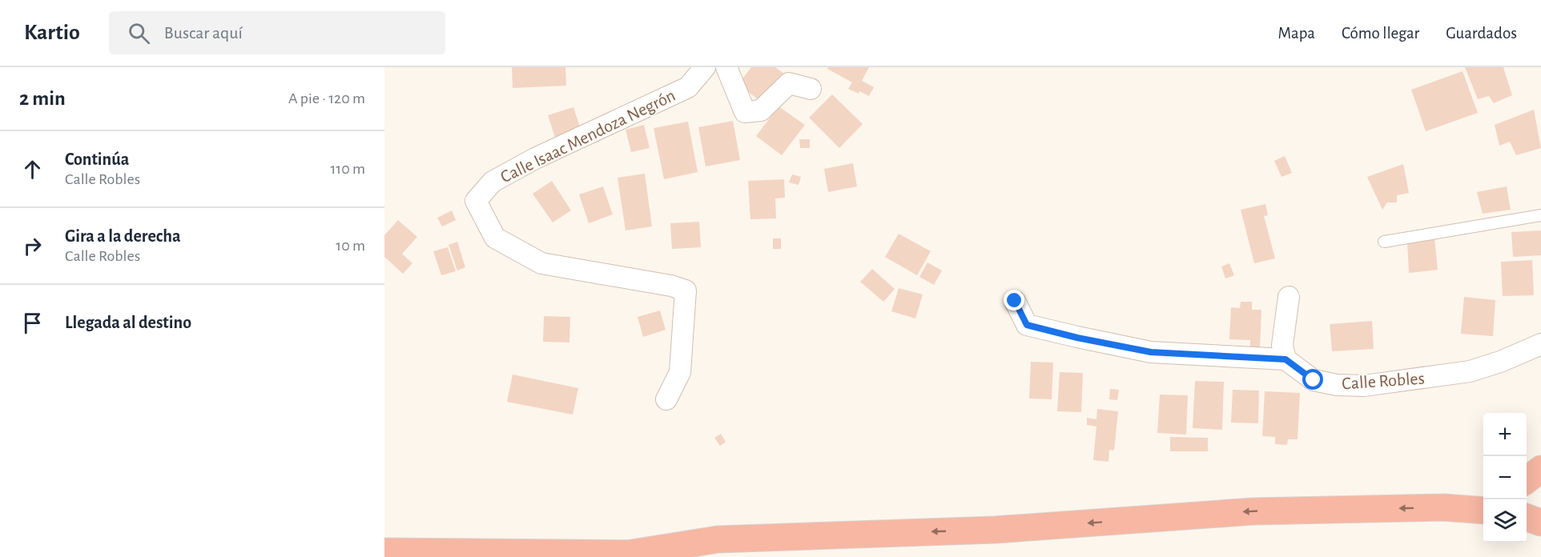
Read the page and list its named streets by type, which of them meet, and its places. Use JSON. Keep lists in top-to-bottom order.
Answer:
{
  "streets": {
    "street": ["Calle Isaac Mendoza Negrón", "Calle Robles"]
  },
  "page": {
    "header": "Kartio",
    "search": "Buscar aquí",
    "nav": ["Mapa", "Cómo llegar", "Guardados"],
    "heading": ["2 min", "A pie · 120 m"],
    "list": [
      ["Continúa", "Calle Robles", "110 m"],
      ["Gira a la derecha", "Calle Robles", "10 m"],
      "Llegada al destino"
    ],
    "map_buttons": ["+", "−"]
  }
}
